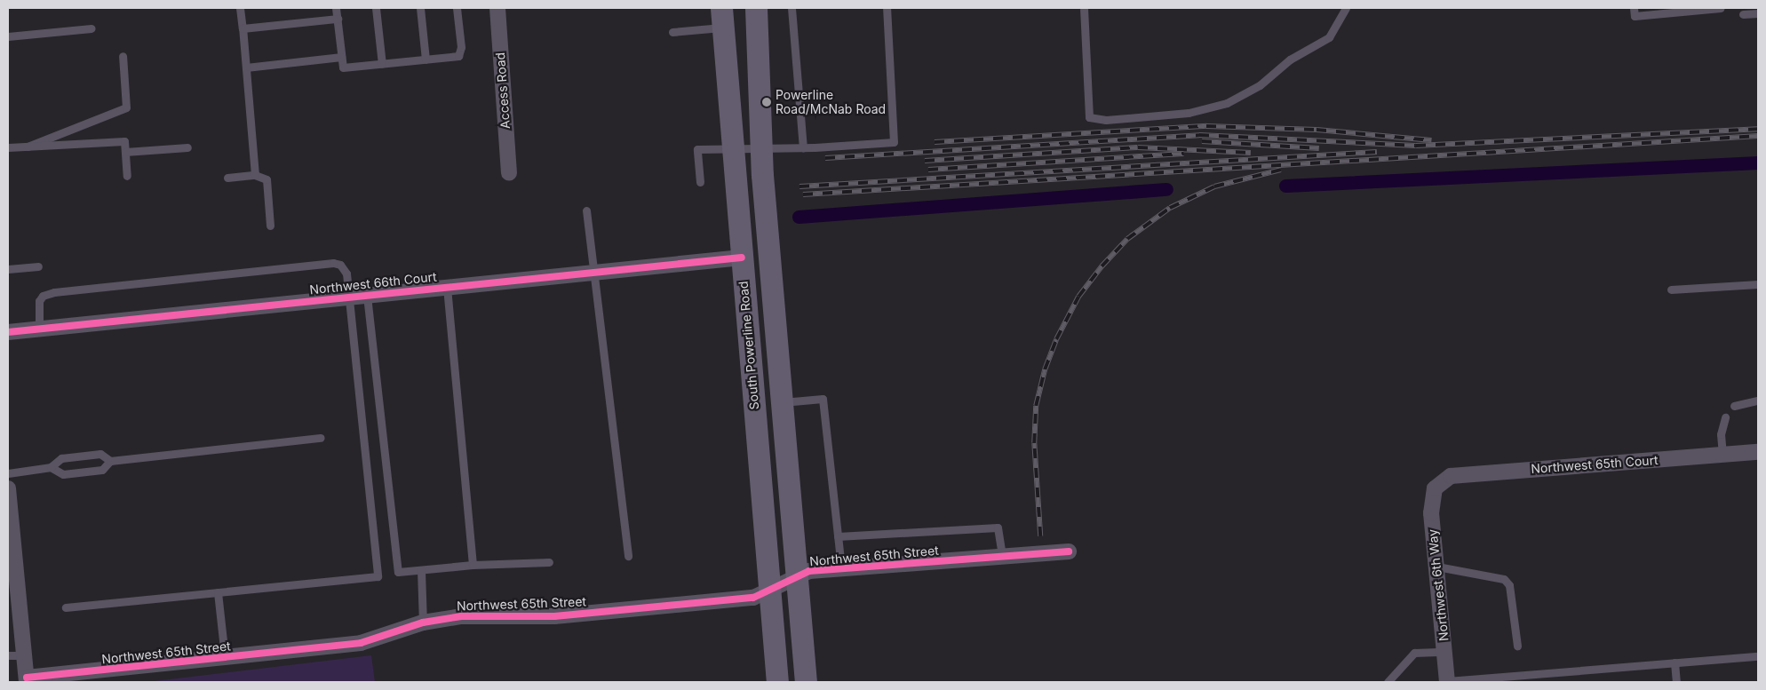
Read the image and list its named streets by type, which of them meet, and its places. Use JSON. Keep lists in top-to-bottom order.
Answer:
{
  "streets": {
    "main road": ["South Powerline Road"],
    "street": [
      "Access Road",
      "Northwest 66th Court",
      "Northwest 65th Court",
      "Northwest 65th Street",
      "Northwest 6th Way"
    ]
  },
  "crossings": [
    ["Northwest 66th Court", "South Powerline Road"],
    ["South Powerline Road", "Northwest 65th Street"],
    ["Northwest 65th Court", "Northwest 6th Way"]
  ],
  "places": ["Powerline Road/McNab Road"]
}
